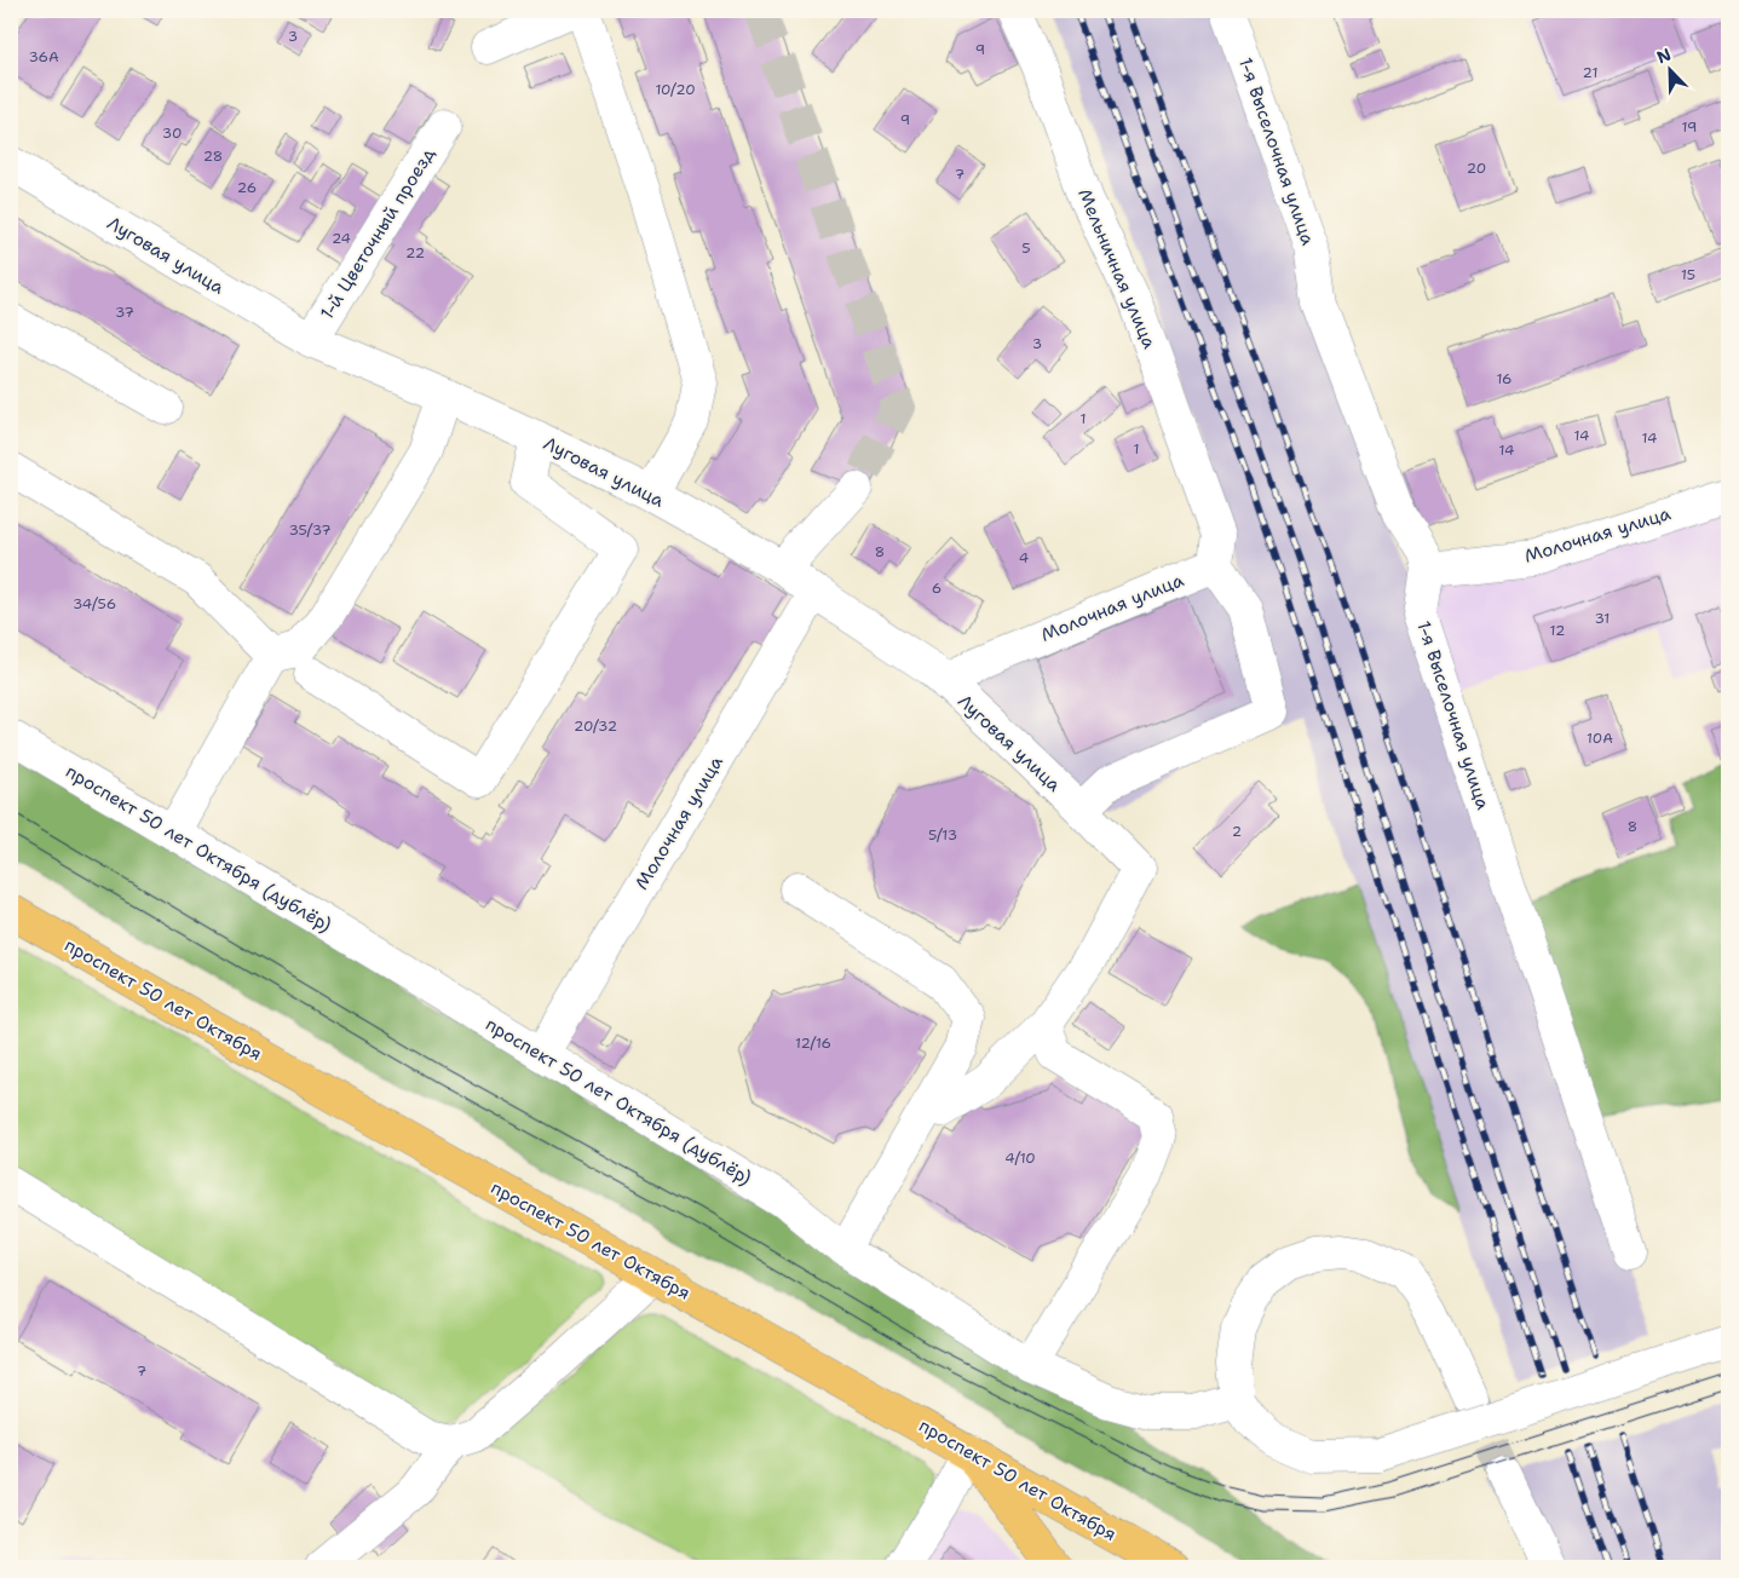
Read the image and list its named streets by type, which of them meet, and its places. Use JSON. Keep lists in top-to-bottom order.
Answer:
{
  "streets": {
    "main road": ["проспект 50 лет Октября"],
    "street": [
      "1-я Выселочная улица",
      "1-й Цветочный проезд",
      "Луговая улица",
      "Мельничная улица",
      "Молочная улица",
      "проспект 50 лет Октября (дублёр)"
    ]
  },
  "crossings": [
    ["1-я Выселочная улица", "Молочная улица"],
    ["1-й Цветочный проезд", "Луговая улица"],
    ["Луговая улица", "Молочная улица"],
    ["Мельничная улица", "Молочная улица"],
    ["Молочная улица", "проспект 50 лет Октября (дублёр)"]
  ],
  "house_numbers": [
    "3",
    "9",
    "36А",
    "21",
    "10/20",
    "9",
    "19",
    "30",
    "28",
    "20",
    "7",
    "26",
    "24",
    "5",
    "22",
    "15",
    "37",
    "3",
    "16",
    "1",
    "14",
    "14",
    "1",
    "14",
    "35/37",
    "8",
    "4",
    "6",
    "34/56",
    "31",
    "12",
    "20/32",
    "10А",
    "8",
    "2",
    "5/13",
    "12/16",
    "4/10",
    "7"
  ],
  "north": "top left"
}
